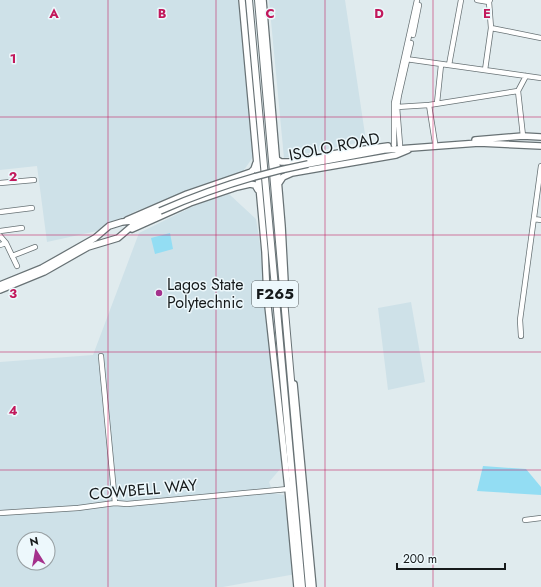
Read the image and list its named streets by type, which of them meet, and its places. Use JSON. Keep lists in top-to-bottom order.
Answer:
{
  "streets": {
    "highway": ["F265"],
    "main road": ["ISOLO ROAD"],
    "street": ["COWBELL WAY"]
  },
  "places": ["Lagos State Polytechnic"],
  "scale_bar": "200 m",
  "north": "top",
  "grid": {
    "columns": [
      "A",
      "B",
      "C",
      "D",
      "E"
    ],
    "rows": [
      "1",
      "2",
      "3",
      "4"
    ]
  }
}
